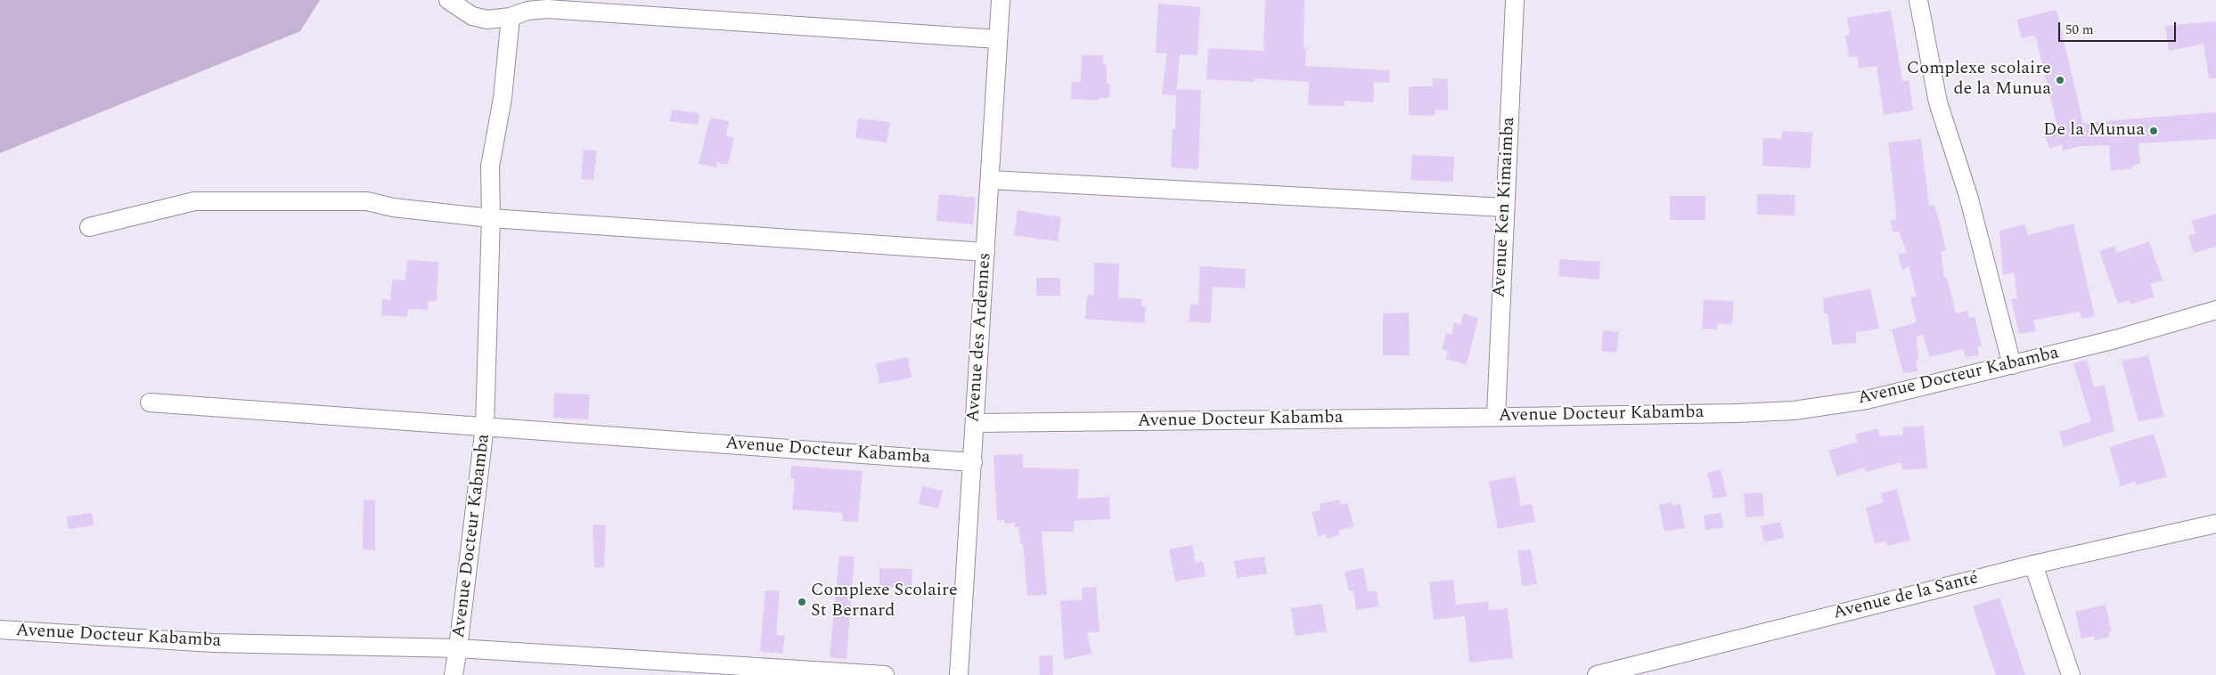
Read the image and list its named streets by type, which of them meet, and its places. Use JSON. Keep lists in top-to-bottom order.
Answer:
{
  "streets": {
    "street": [
      "Avenue Ken Kimaimba",
      "Avenue des Ardennes",
      "Avenue Docteur Kabamba",
      "Avenue de la Santé"
    ]
  },
  "crossings": [
    ["Avenue Ken Kimaimba", "Avenue Docteur Kabamba"],
    ["Avenue des Ardennes", "Avenue Docteur Kabamba"]
  ],
  "places": ["Complexe scolaire de la Munua", "De la Munua", "Complexe Scolaire St Bernard"],
  "scale_bar": "50 m"
}
